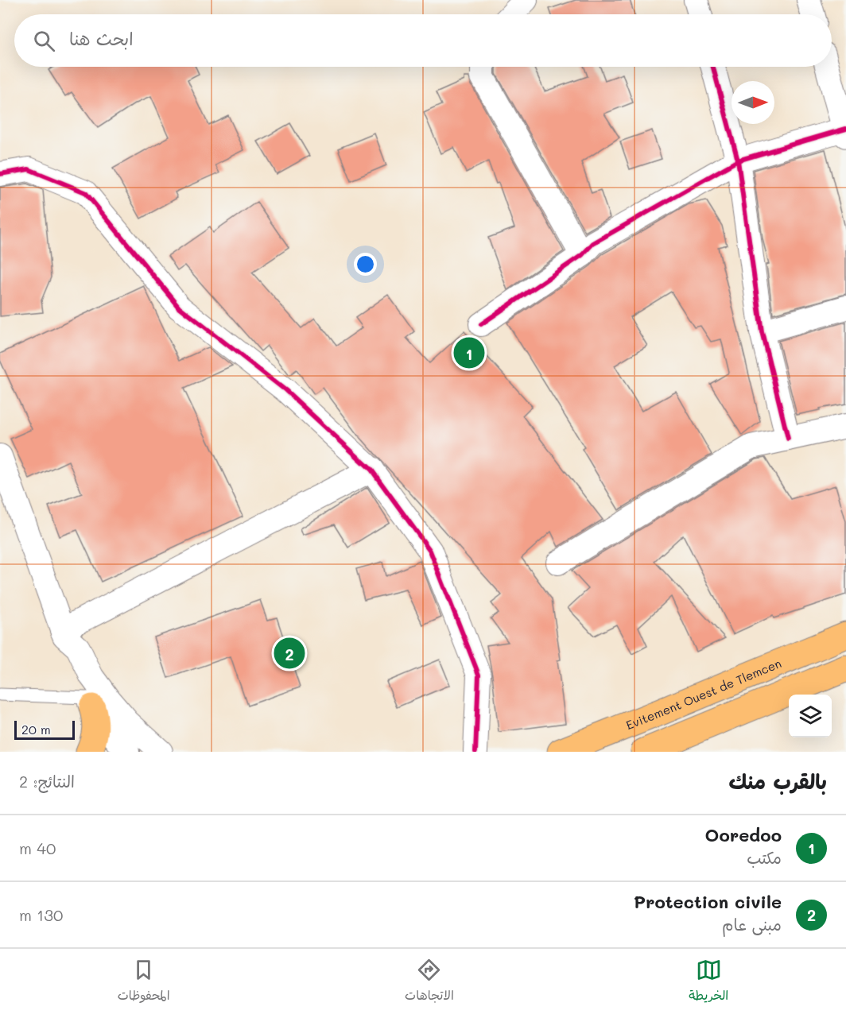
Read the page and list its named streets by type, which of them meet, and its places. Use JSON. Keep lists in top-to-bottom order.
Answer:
{
  "streets": {
    "highway": ["Evitement Ouest de Tlemcen"]
  },
  "scale_bar": "20 m",
  "north": "right",
  "page": {
    "search": "ابحث هنا",
    "pins": ["1", "2"],
    "scale": "20 m",
    "heading": ["بالقرب منك", "النتائج: 2"],
    "list": [
      {
        "mark": "1",
        "name": "Ooredoo",
        "note": "مكتب",
        "value": "40 m"
      },
      {
        "mark": "2",
        "name": "Protection civile",
        "note": "مبنى عام",
        "value": "130 m"
      }
    ],
    "nav": ["الخريطة", "الاتجاهات", "المحفوظات"]
  }
}
